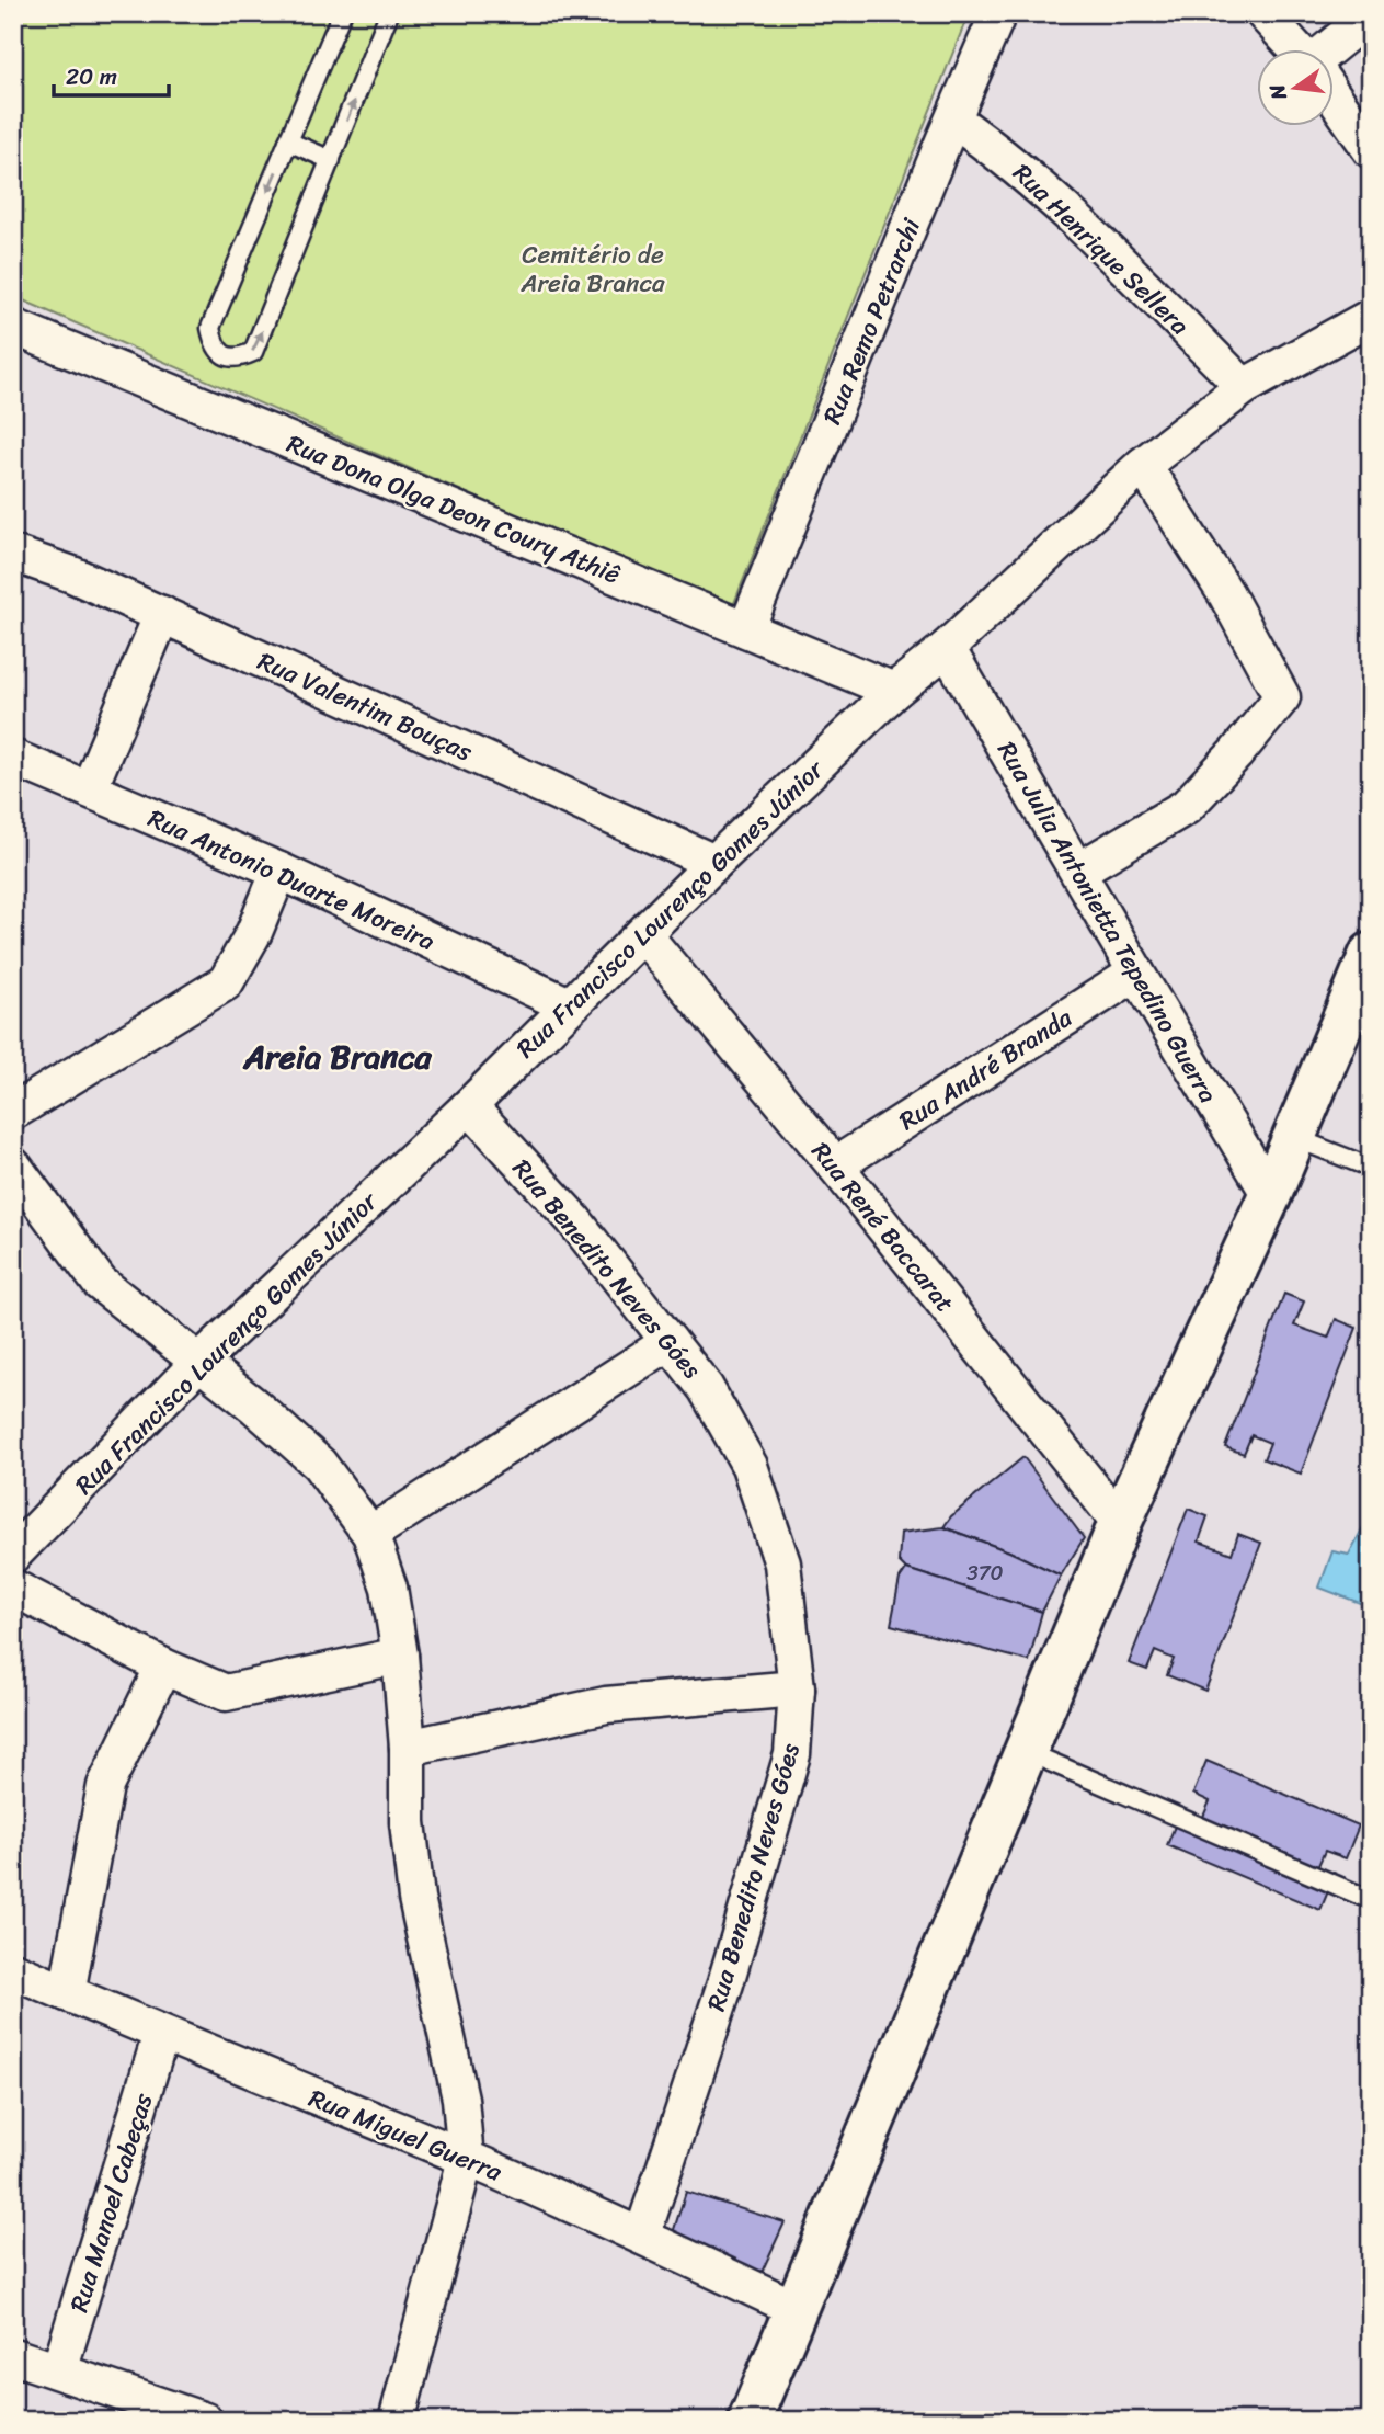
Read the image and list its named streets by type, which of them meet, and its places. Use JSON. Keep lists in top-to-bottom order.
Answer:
{
  "streets": {
    "street": [
      "Rua Henrique Sellera",
      "Rua Remo Petrarchi",
      "Rua Dona Olga Deon Coury Athiê",
      "Rua Valentim Bouças",
      "Rua Antonio Duarte Moreira",
      "Rua Francisco Lourenço Gomes Júnior",
      "Rua Julia Antonietta Tepedino Guerra",
      "Rua André Branda",
      "Rua René Baccarat",
      "Rua Benedito Neves Góes",
      "Rua Miguel Guerra",
      "Rua Manoel Cabeças"
    ]
  },
  "crossings": [
    ["Rua Henrique Sellera", "Rua Remo Petrarchi"],
    ["Rua Henrique Sellera", "Rua Francisco Lourenço Gomes Júnior"],
    ["Rua Remo Petrarchi", "Rua Dona Olga Deon Coury Athiê"],
    ["Rua Dona Olga Deon Coury Athiê", "Rua Francisco Lourenço Gomes Júnior"],
    ["Rua Valentim Bouças", "Rua Francisco Lourenço Gomes Júnior"],
    ["Rua Antonio Duarte Moreira", "Rua Francisco Lourenço Gomes Júnior"],
    ["Rua Francisco Lourenço Gomes Júnior", "Rua Julia Antonietta Tepedino Guerra"],
    ["Rua Francisco Lourenço Gomes Júnior", "Rua René Baccarat"],
    ["Rua Francisco Lourenço Gomes Júnior", "Rua Benedito Neves Góes"],
    ["Rua Julia Antonietta Tepedino Guerra", "Rua André Branda"],
    ["Rua André Branda", "Rua René Baccarat"],
    ["Rua Benedito Neves Góes", "Rua Miguel Guerra"],
    ["Rua Miguel Guerra", "Rua Manoel Cabeças"]
  ],
  "districts": ["Areia Branca"],
  "parks": ["Cemitério de Areia Branca"],
  "house_numbers": ["370"],
  "scale_bar": "20 m",
  "north": "left"
}
